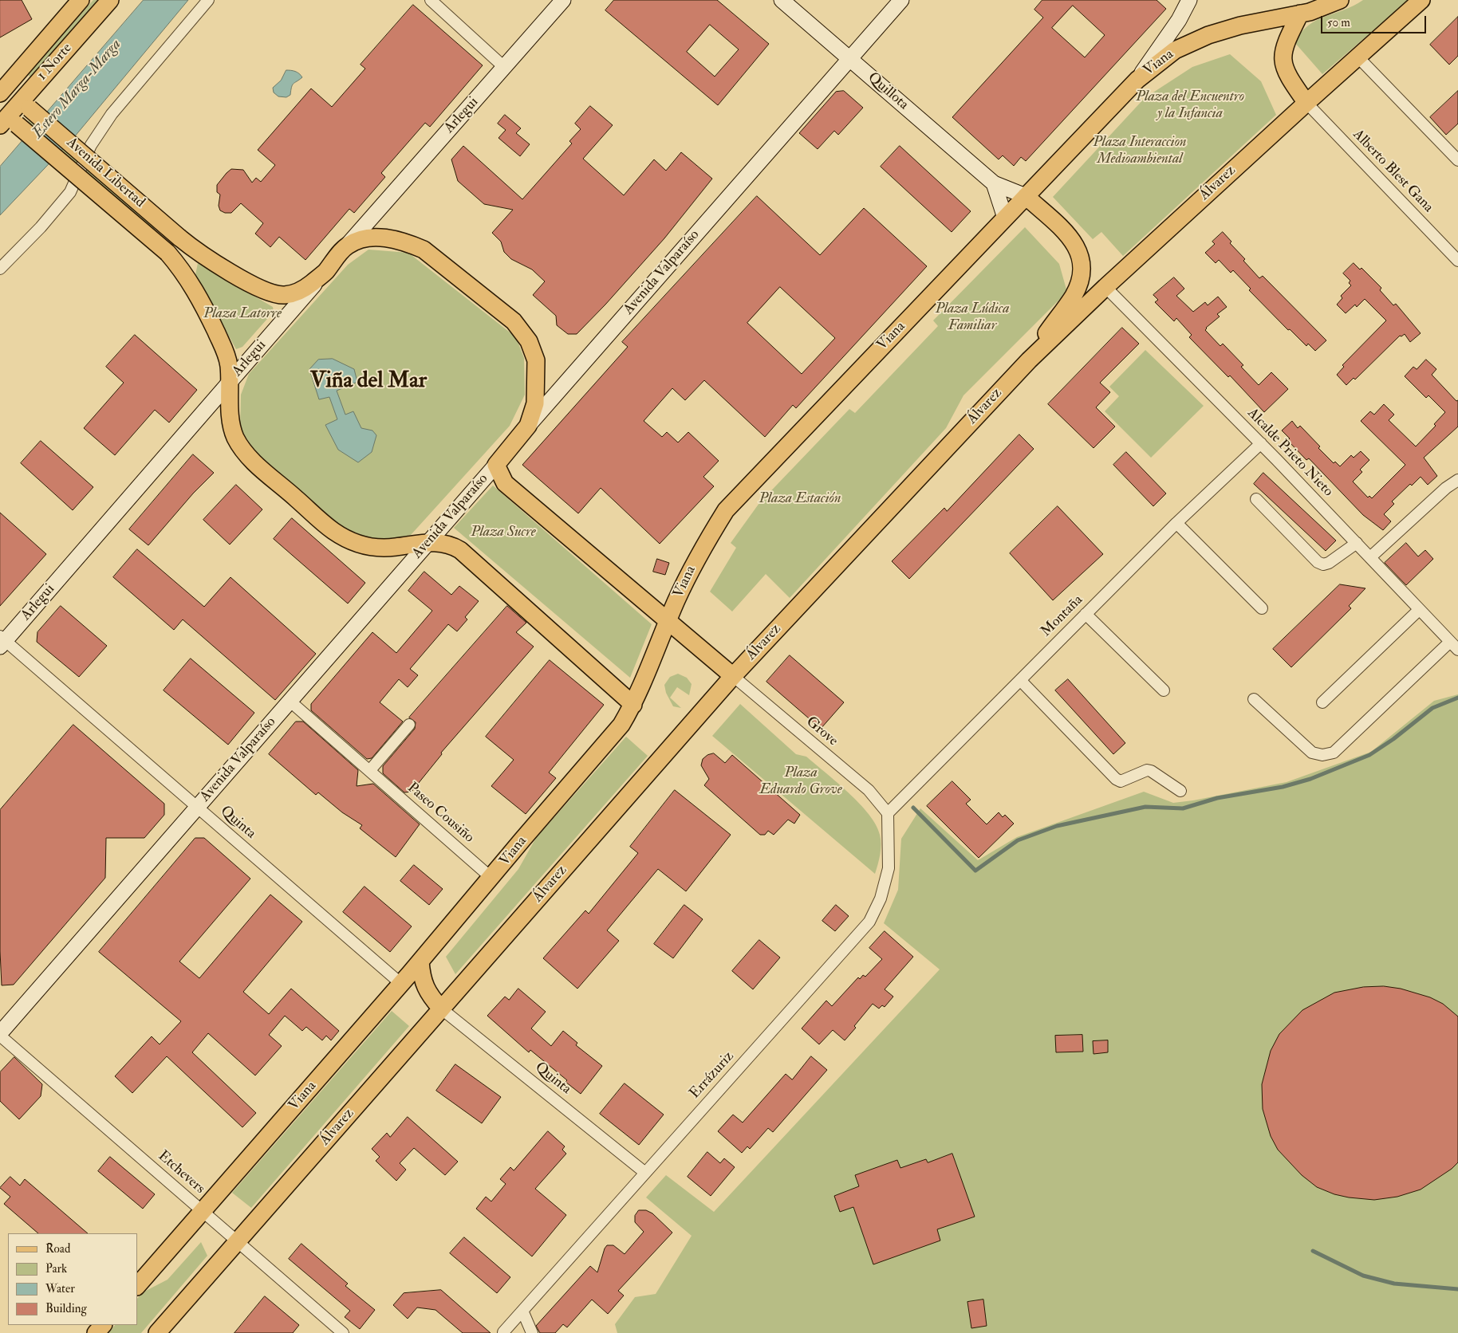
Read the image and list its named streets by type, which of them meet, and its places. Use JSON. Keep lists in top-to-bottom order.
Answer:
{
  "streets": {
    "main road": [
      "1 Norte",
      "Viana",
      "Quillota",
      "Arlegui",
      "Avenida Libertad",
      "Álvarez",
      "Avenida Valparaíso"
    ],
    "street": [
      "Alberto Blest Gana",
      "Alcalde Prieto Nieto",
      "Montaña",
      "Grove",
      "Paseo Cousiño",
      "Quinta",
      "Errázuriz",
      "Etchevers"
    ]
  },
  "crossings": [
    ["1 Norte", "Avenida Libertad"],
    ["Viana", "Quillota"],
    ["Viana", "Paseo Cousiño"],
    ["Viana", "Quinta"],
    ["Viana", "Etchevers"],
    ["Quillota", "Avenida Valparaíso"],
    ["Arlegui", "Avenida Libertad"],
    ["Arlegui", "Quinta"],
    ["Alberto Blest Gana", "Álvarez"],
    ["Álvarez", "Alcalde Prieto Nieto"],
    ["Álvarez", "Grove"],
    ["Álvarez", "Quinta"],
    ["Álvarez", "Etchevers"],
    ["Avenida Valparaíso", "Paseo Cousiño"],
    ["Avenida Valparaíso", "Quinta"],
    ["Avenida Valparaíso", "Etchevers"],
    ["Alcalde Prieto Nieto", "Montaña"],
    ["Montaña", "Grove"],
    ["Montaña", "Errázuriz"],
    ["Grove", "Errázuriz"],
    ["Quinta", "Errázuriz"]
  ],
  "districts": ["Viña del Mar"],
  "water": ["Estero Marga-Marga"],
  "parks": [
    "Plaza del Encuentro y la Infancia",
    "Plaza Interaccion Medioambiental",
    "Plaza Lúdica Familiar",
    "Plaza Latorre",
    "Plaza Estación",
    "Plaza Sucre",
    "Plaza Eduardo Grove"
  ],
  "legend": [
    "Road",
    "Park",
    "Water",
    "Building"
  ],
  "scale_bar": "50 m"
}
